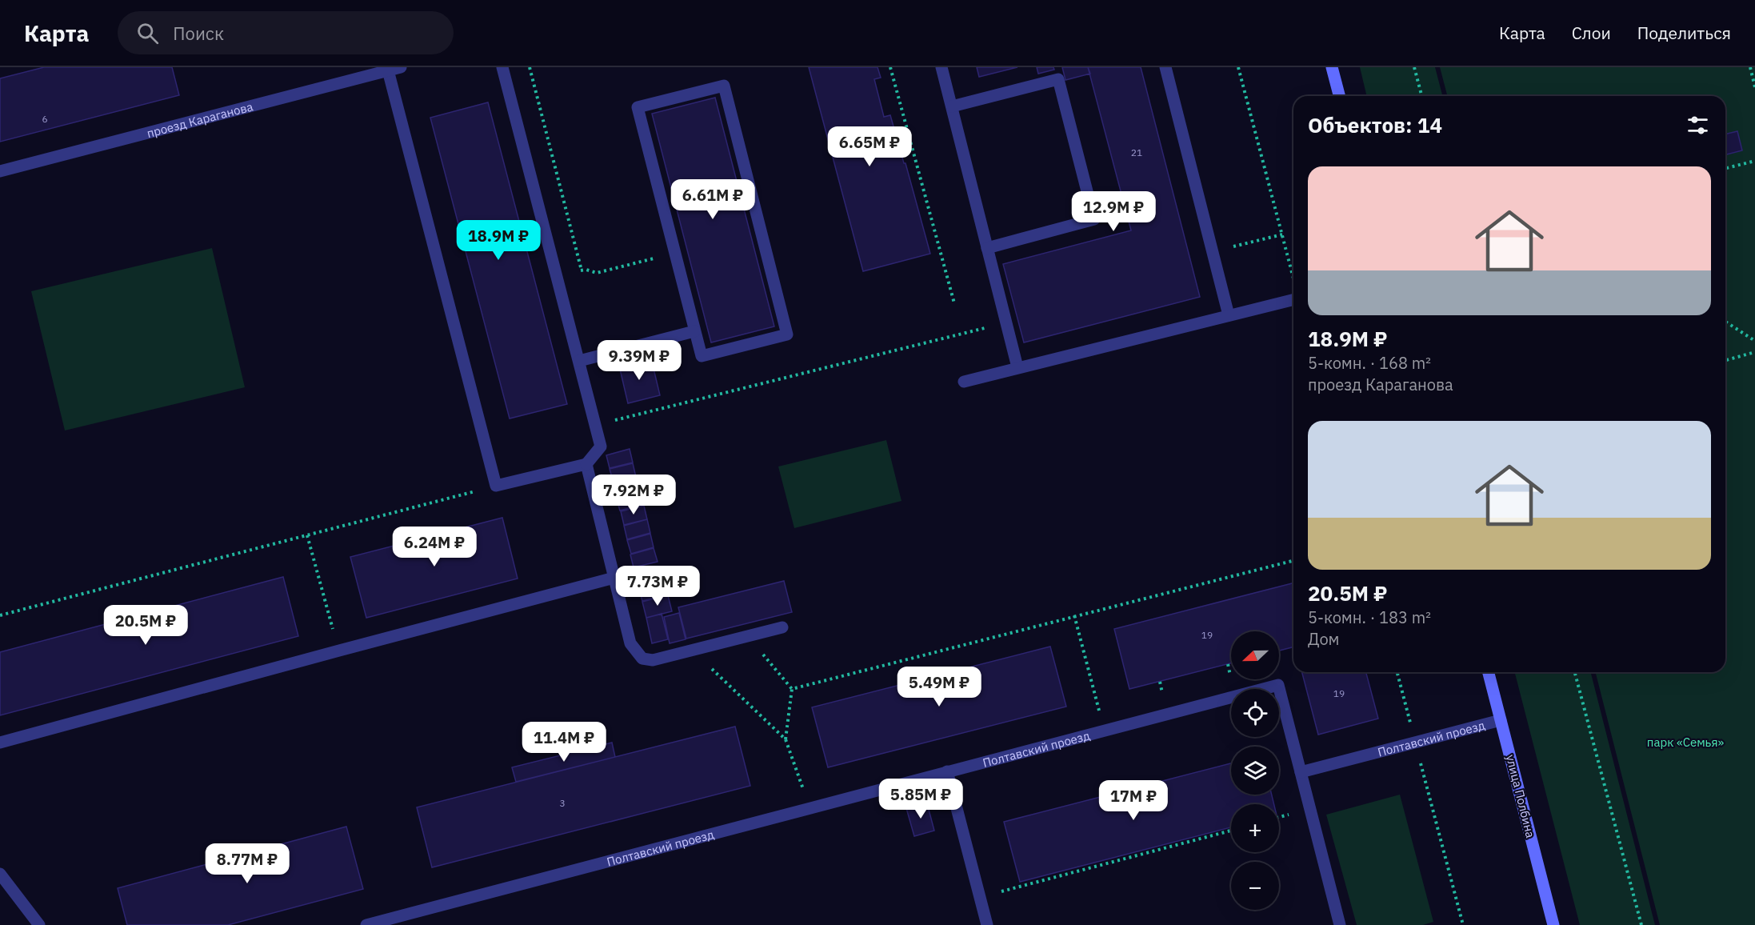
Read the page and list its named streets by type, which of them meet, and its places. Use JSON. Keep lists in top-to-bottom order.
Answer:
{
  "streets": {
    "street": ["проезд Караганова", "Полтавский проезд", "улица Полбина"]
  },
  "crossings": [
    ["Полтавский проезд", "улица Полбина"]
  ],
  "parks": ["парк «Семья»"],
  "house_numbers": [
    "6",
    "21",
    "19",
    "19",
    "3"
  ],
  "north": "left",
  "page": {
    "header": "Карта",
    "search": "Поиск",
    "nav": ["Карта", "Слои", "Поделиться"],
    "heading": "Объектов: 14",
    "price": [
      "6.65M ₽",
      "6.61M ₽",
      "12.9M ₽",
      "18.9M ₽",
      "9.39M ₽",
      "7.92M ₽",
      "6.24M ₽",
      "7.73M ₽",
      "20.5M ₽",
      "5.49M ₽",
      "11.4M ₽",
      "5.85M ₽",
      "17M ₽",
      "8.77M ₽"
    ],
    "list": [
      {
        "name": "18.9M ₽",
        "note": "5-комн. · 168 m² · проезд Караганова"
      },
      {
        "name": "20.5M ₽",
        "note": "5-комн. · 183 m² · Дом"
      }
    ],
    "map_buttons": ["+", "−"]
  }
}
